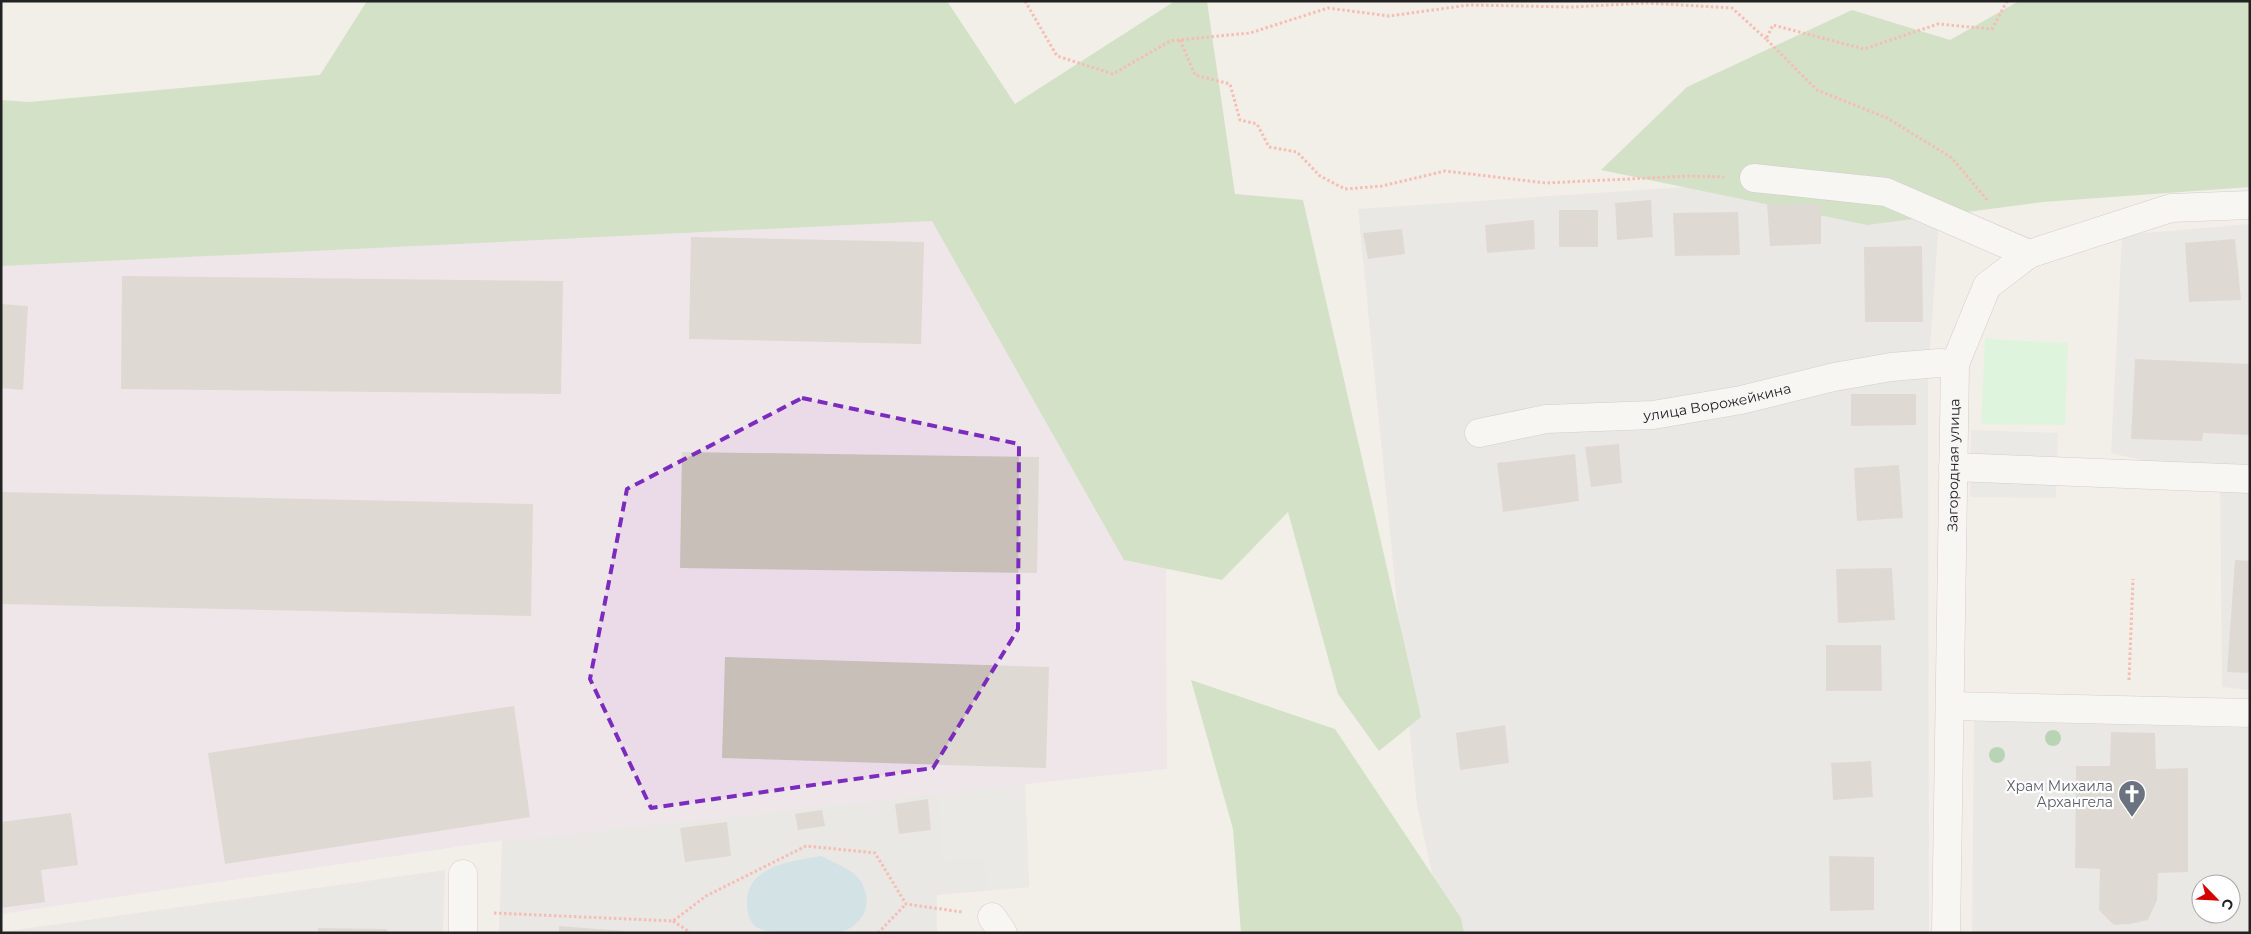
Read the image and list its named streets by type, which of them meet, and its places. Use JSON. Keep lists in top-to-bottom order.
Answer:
{
  "streets": {
    "street": ["улица Ворожейкина", "Загородная улица"]
  },
  "crossings": [
    ["улица Ворожейкина", "Загородная улица"]
  ],
  "places": {
    "church": ["Храм Михаила Архангела"]
  },
  "north": "bottom right"
}
